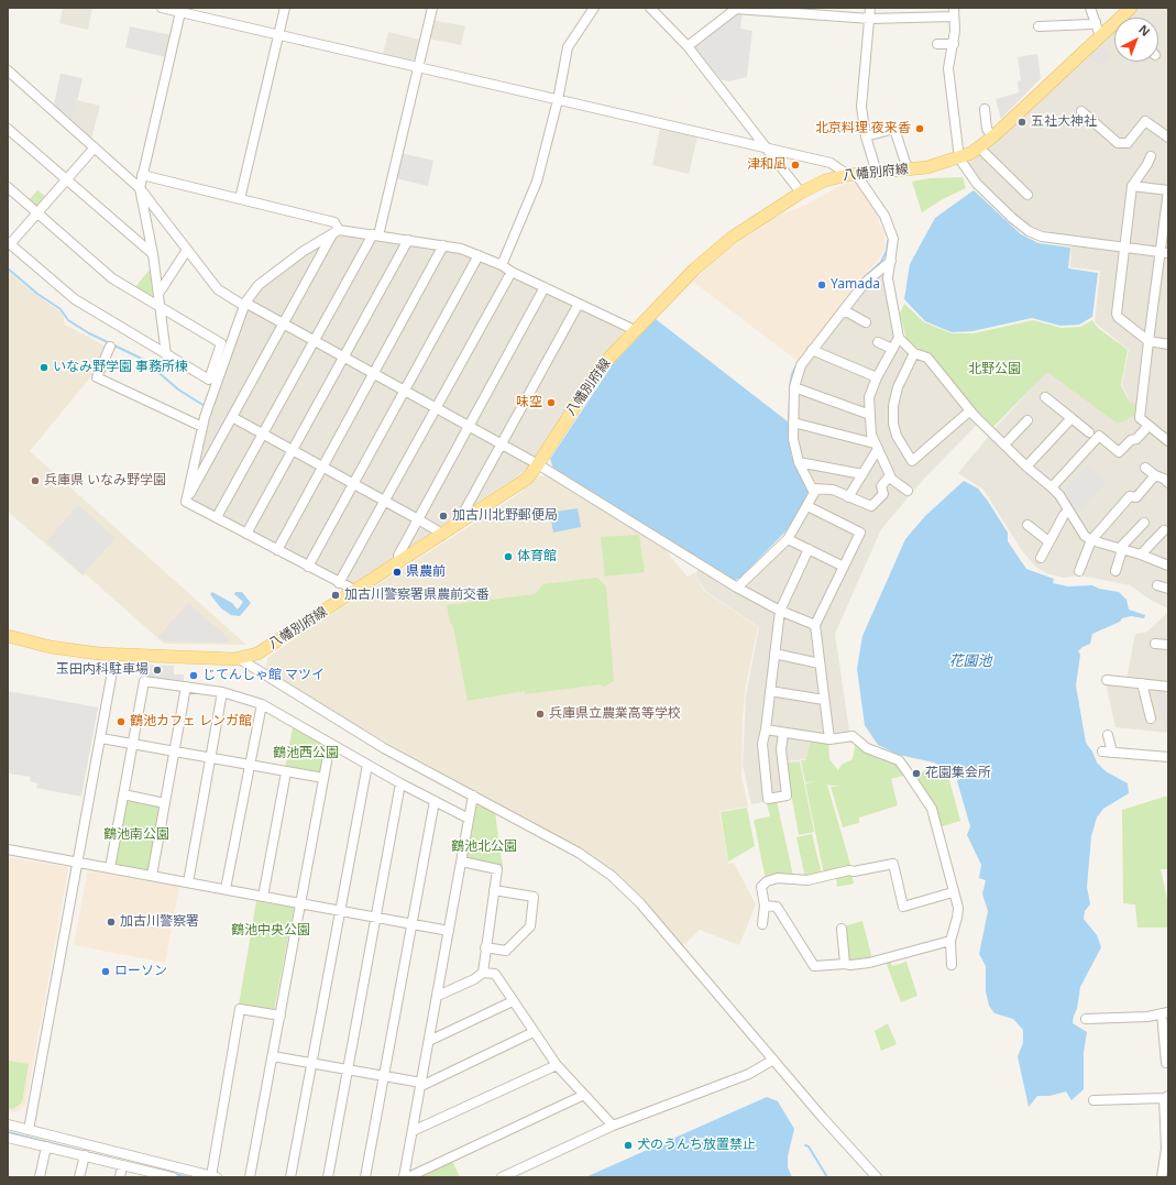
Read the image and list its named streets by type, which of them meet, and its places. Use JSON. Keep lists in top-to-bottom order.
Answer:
{
  "streets": {
    "main road": ["八幡別府線"]
  },
  "water": ["花園池"],
  "parks": [
    "北野公園",
    "鶴池西公園",
    "鶴池南公園",
    "鶴池北公園",
    "鶴池中央公園"
  ],
  "places": [
    "五社大神社",
    "北京料理 夜来香",
    "津和凪",
    "Yamada",
    "いなみ野学園 事務所棟",
    "味空",
    "兵庫県 いなみ野学園",
    "加古川北野郵便局",
    "体育館",
    "県農前",
    "加古川警察署県農前交番",
    "玉田内科駐車場",
    "じてんしゃ館 マツイ",
    "兵庫県立農業高等学校",
    "鶴池カフェ レンガ館",
    "花園集会所",
    "加古川警察署",
    "ローソン",
    "犬のうんち放置禁止"
  ],
  "north": "top right"
}
